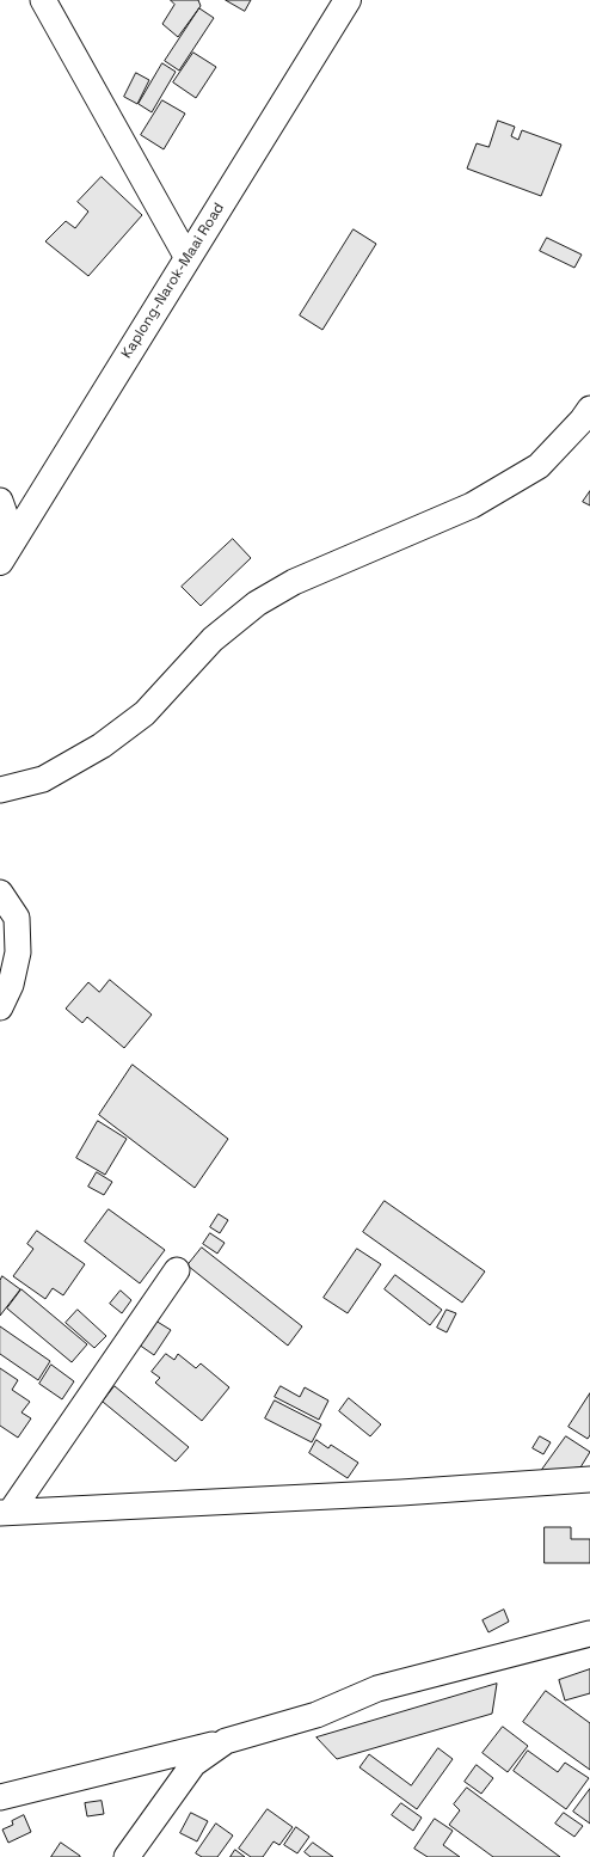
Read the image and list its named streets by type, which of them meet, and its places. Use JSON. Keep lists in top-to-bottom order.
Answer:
{
  "streets": {
    "highway": ["Kaplong-Narok-Maai Road"]
  }
}
